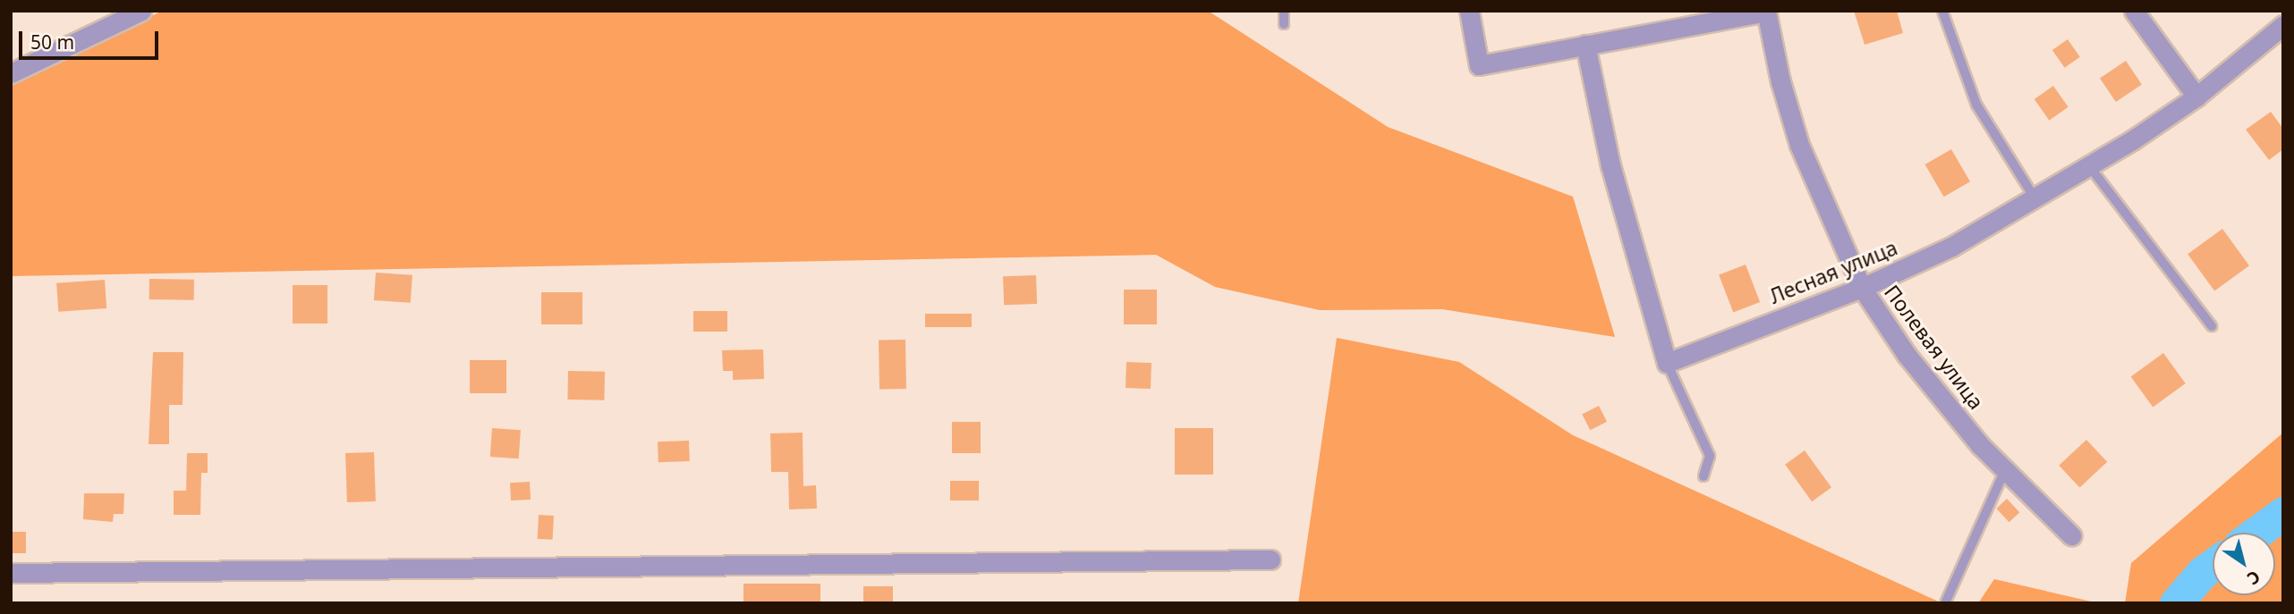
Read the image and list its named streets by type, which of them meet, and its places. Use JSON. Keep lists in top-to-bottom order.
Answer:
{
  "streets": {
    "street": ["Лесная улица", "Полевая улица"]
  },
  "crossings": [
    ["Лесная улица", "Полевая улица"]
  ],
  "scale_bar": "50 m",
  "north": "bottom right"
}
